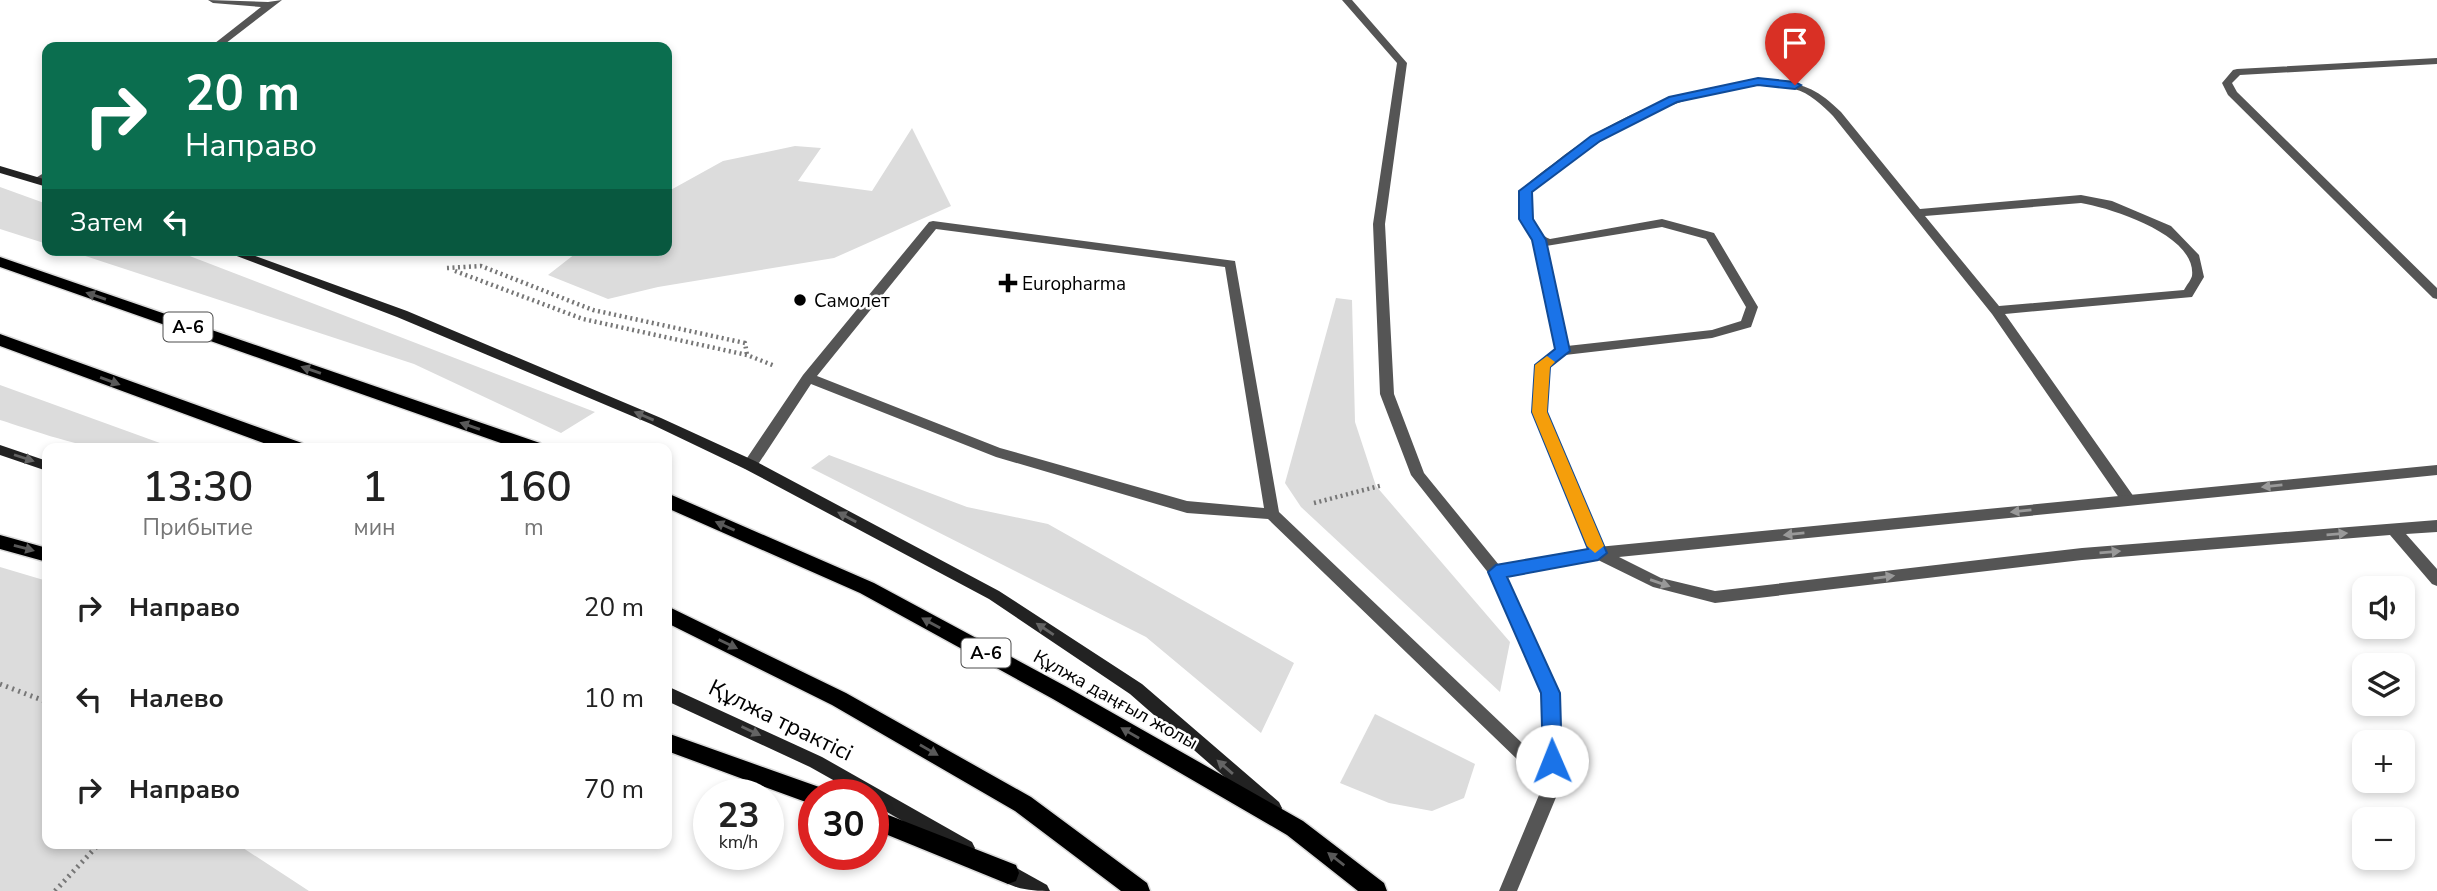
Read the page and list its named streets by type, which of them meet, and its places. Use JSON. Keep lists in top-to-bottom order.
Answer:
{
  "streets": {
    "main road": ["A-6", "Құлжа даңғыл жолы", "Құлжа трактісі"]
  },
  "places": {
    "health": ["Europharma"],
    "other": ["Самолет"]
  },
  "page": {
    "turn": ["20 m", "Направо"],
    "then": "Затем",
    "eta": [
      "13:30",
      "Прибытие",
      "1",
      "мин",
      "160",
      "m"
    ],
    "list": [
      {
        "name": "Направо",
        "value": "20 m"
      },
      {
        "name": "Налево",
        "value": "10 m"
      },
      {
        "name": "Направо",
        "value": "70 m"
      }
    ],
    "map_buttons": ["+", "−"],
    "speed": "23 km/h",
    "limit": "30"
  }
}
